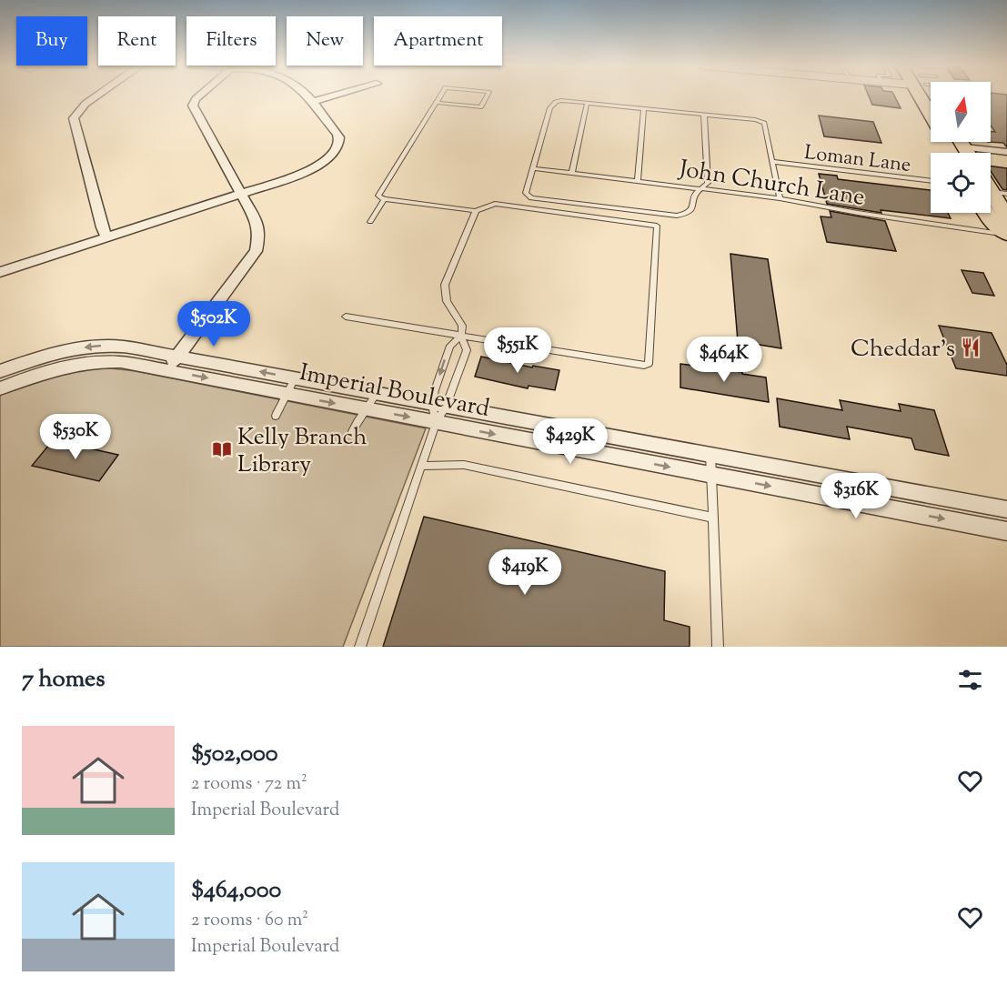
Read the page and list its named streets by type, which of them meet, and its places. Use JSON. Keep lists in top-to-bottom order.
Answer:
{
  "streets": {
    "street": ["Imperial Boulevard"],
    "lane": ["Loman Lane", "John Church Lane"]
  },
  "places": {
    "restaurant": ["Cheddar's"],
    "library": ["Kelly Branch Library"]
  },
  "north": "top",
  "page": {
    "chip": [
      "Buy",
      "Rent",
      "Filters",
      "New",
      "Apartment"
    ],
    "price": [
      "$502K",
      "$551K",
      "$464K",
      "$530K",
      "$429K",
      "$316K",
      "$419K"
    ],
    "heading": "7 homes",
    "list": [
      {
        "name": "$502,000",
        "note": "2 rooms · 72 m² · Imperial Boulevard"
      },
      {
        "name": "$464,000",
        "note": "2 rooms · 60 m² · Imperial Boulevard"
      }
    ]
  }
}
